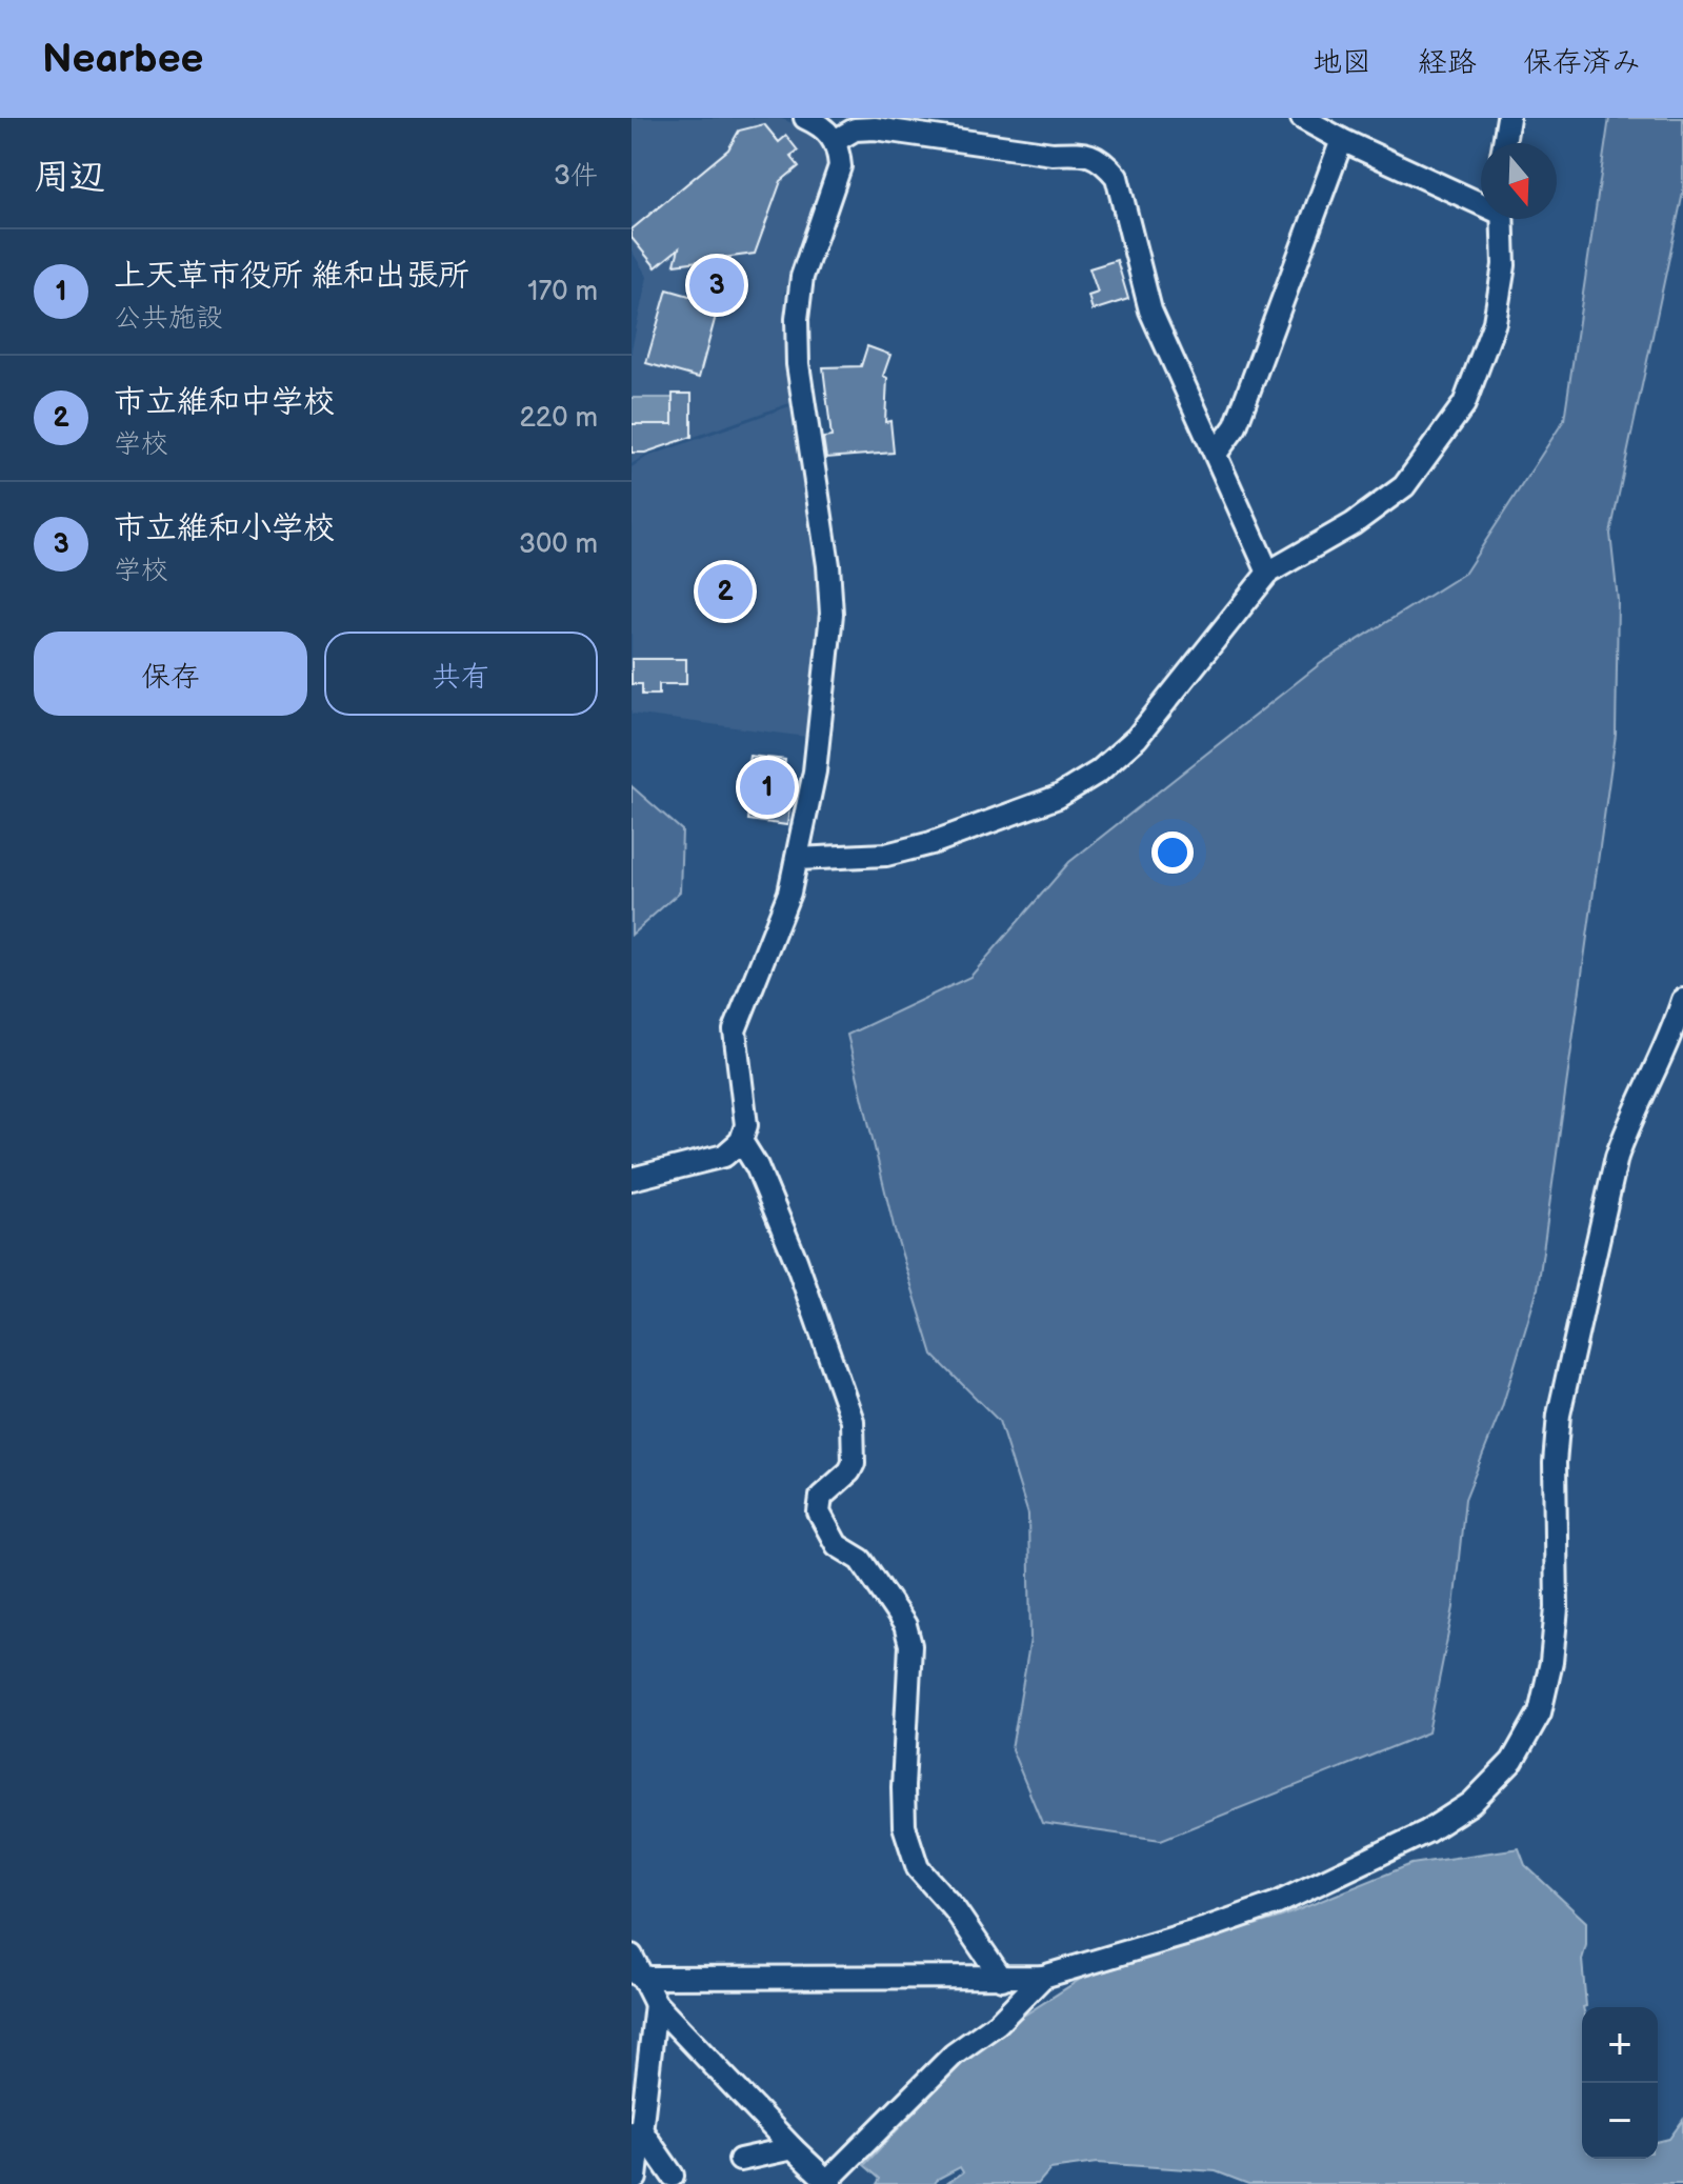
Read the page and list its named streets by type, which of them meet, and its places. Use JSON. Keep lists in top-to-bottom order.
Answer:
{
  "north": "bottom",
  "page": {
    "header": "Nearbee",
    "nav": ["地図", "経路", "保存済み"],
    "heading": ["周辺", "3件"],
    "list": [
      {
        "mark": "1",
        "name": "上天草市役所 維和出張所",
        "note": "公共施設",
        "value": "170 m"
      },
      {
        "mark": "2",
        "name": "市立維和中学校",
        "note": "学校",
        "value": "220 m"
      },
      {
        "mark": "3",
        "name": "市立維和小学校",
        "note": "学校",
        "value": "300 m"
      }
    ],
    "pins": ["3", "2", "1"],
    "buttons": ["保存", "共有"],
    "map_buttons": ["+", "−"]
  }
}
